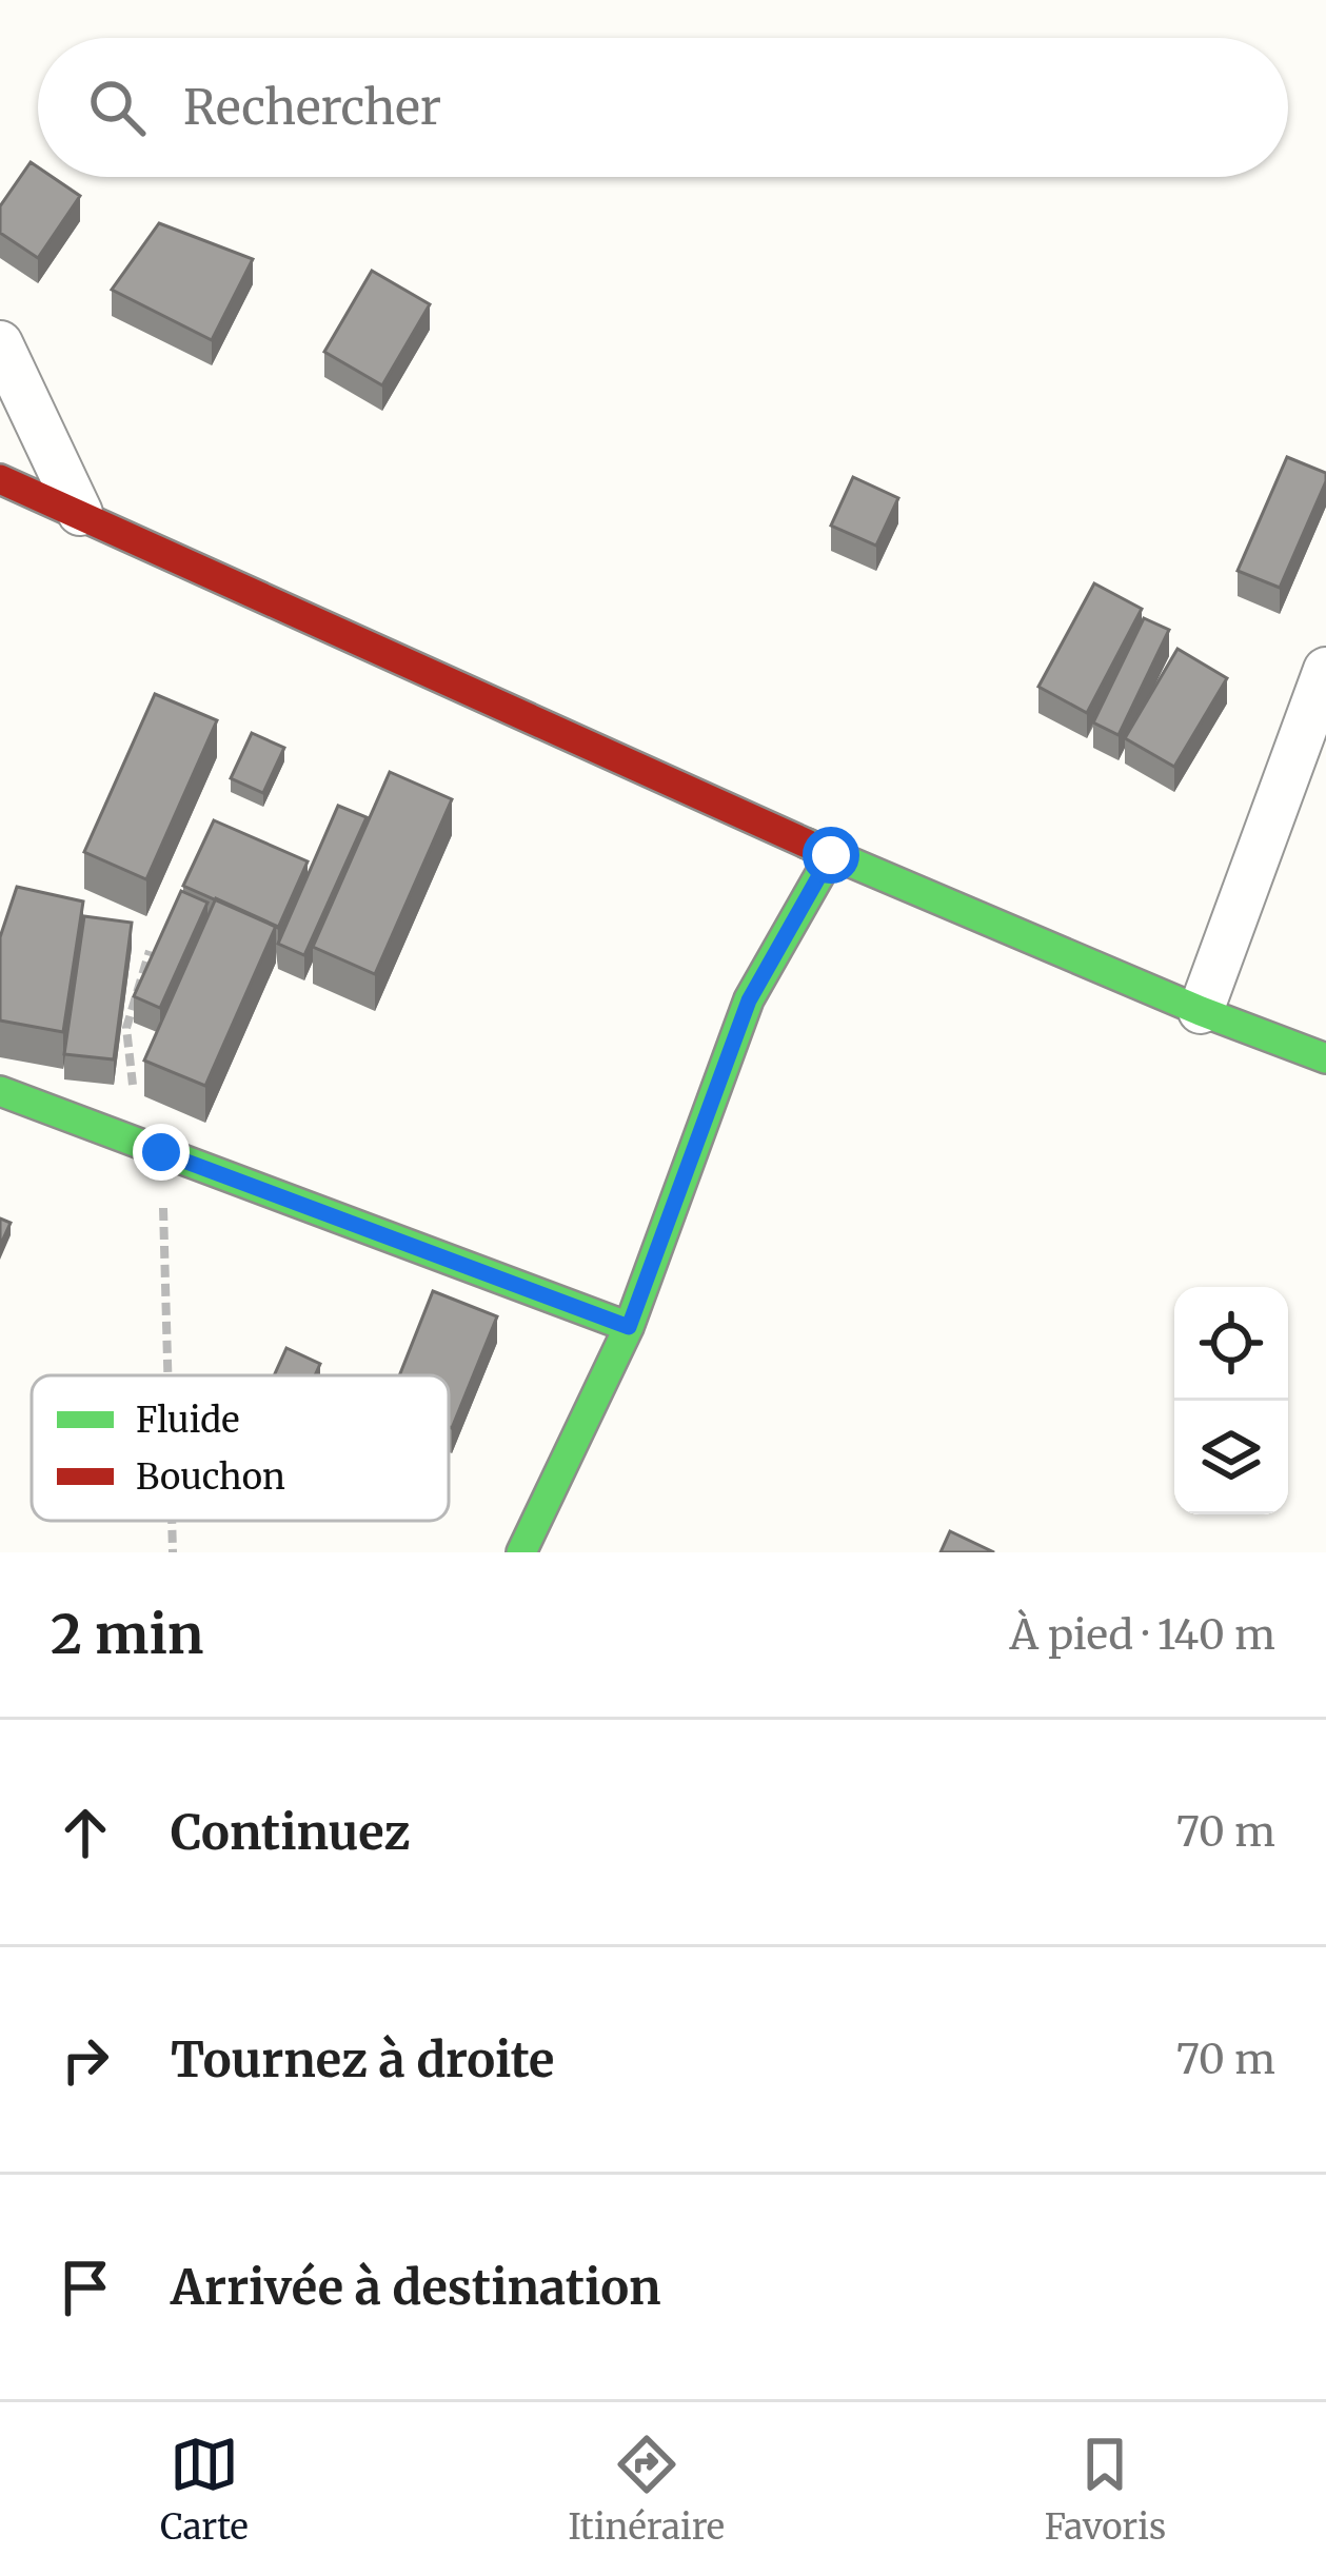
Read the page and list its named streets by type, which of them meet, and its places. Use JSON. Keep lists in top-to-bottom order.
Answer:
{
  "legend": ["Fluide", "Bouchon"],
  "page": {
    "search": "Rechercher",
    "heading": ["2 min", "À pied · 140 m"],
    "list": [
      ["Continuez", "70 m"],
      ["Tournez à droite", "70 m"],
      "Arrivée à destination"
    ],
    "nav": ["Carte", "Itinéraire", "Favoris"]
  }
}
